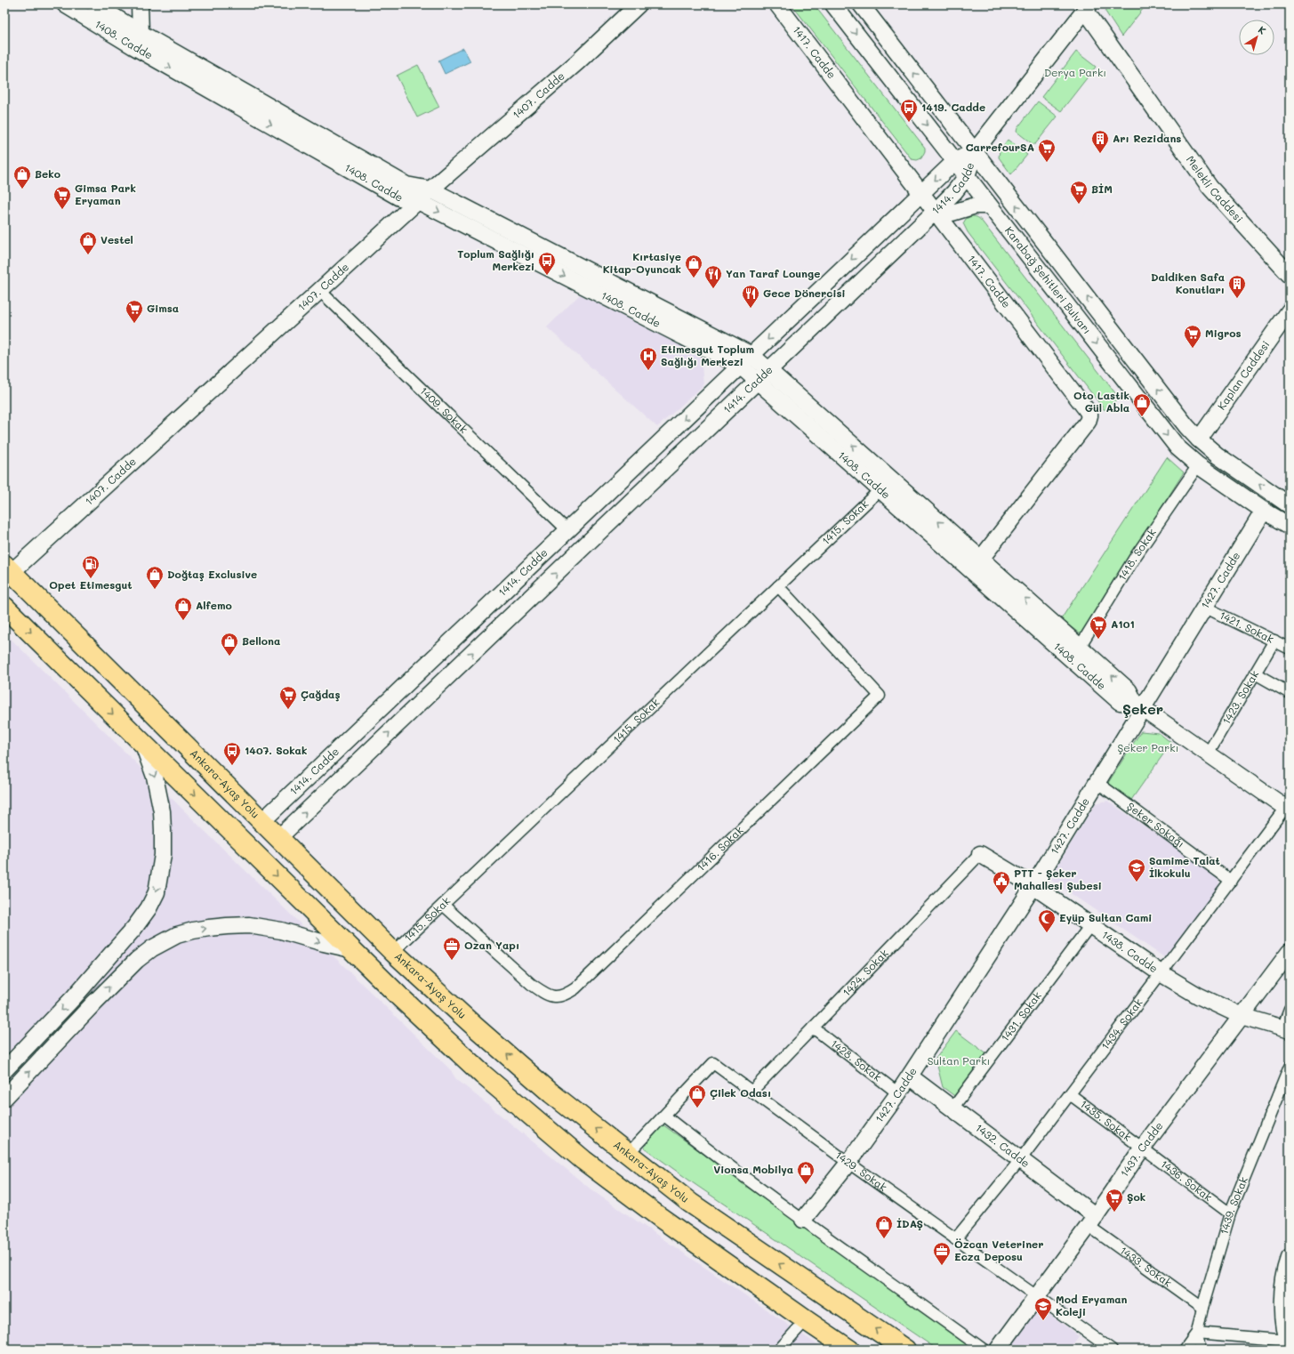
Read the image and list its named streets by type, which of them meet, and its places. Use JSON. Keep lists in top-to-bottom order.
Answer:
{
  "streets": {
    "highway": ["Ankara-Ayaş Yolu"],
    "main road": [
      "1408. Cadde",
      "1417. Cadde",
      "1407. Cadde",
      "1414. Cadde",
      "Melekli Caddesi",
      "Karabağ Şehitleri Bulvarı",
      "Kaplan Caddesi",
      "1427. Cadde",
      "1438. Cadde",
      "1432. Cadde",
      "1437. Cadde"
    ],
    "street": [
      "1409. Sokak",
      "1415. Sokak",
      "1418. Sokak",
      "1421. Sokak",
      "1423. Sokak",
      "Şeker Sokağı",
      "1416. Sokak",
      "1424. Sokak",
      "1431. Sokak",
      "1434. Sokak",
      "1428. Sokak",
      "1435. Sokak",
      "1429. Sokak",
      "1436. Sokak",
      "1439. Sokak",
      "1433. Sokak"
    ]
  },
  "crossings": [
    ["1408. Cadde", "1417. Cadde"],
    ["1408. Cadde", "1407. Cadde"],
    ["1408. Cadde", "1414. Cadde"],
    ["1408. Cadde", "1415. Sokak"],
    ["1408. Cadde", "1418. Sokak"],
    ["1408. Cadde", "1427. Cadde"],
    ["1408. Cadde", "1423. Sokak"],
    ["1408. Cadde", "1434. Sokak"],
    ["1417. Cadde", "1414. Cadde"],
    ["1407. Cadde", "1409. Sokak"],
    ["1407. Cadde", "Ankara-Ayaş Yolu"],
    ["1414. Cadde", "Karabağ Şehitleri Bulvarı"],
    ["1414. Cadde", "1409. Sokak"],
    ["1414. Cadde", "Ankara-Ayaş Yolu"],
    ["Karabağ Şehitleri Bulvarı", "Kaplan Caddesi"],
    ["Karabağ Şehitleri Bulvarı", "1418. Sokak"],
    ["Karabağ Şehitleri Bulvarı", "1427. Cadde"],
    ["1415. Sokak", "Ankara-Ayaş Yolu"],
    ["1415. Sokak", "1416. Sokak"],
    ["1427. Cadde", "1421. Sokak"],
    ["1427. Cadde", "Şeker Sokağı"],
    ["1427. Cadde", "1438. Cadde"],
    ["1427. Cadde", "1428. Sokak"],
    ["1427. Cadde", "1432. Cadde"],
    ["1427. Cadde", "1429. Sokak"],
    ["1421. Sokak", "1423. Sokak"],
    ["Ankara-Ayaş Yolu", "1429. Sokak"],
    ["Şeker Sokağı", "1434. Sokak"],
    ["1438. Cadde", "1424. Sokak"],
    ["1438. Cadde", "1431. Sokak"],
    ["1438. Cadde", "1434. Sokak"],
    ["1438. Cadde", "1437. Cadde"],
    ["1424. Sokak", "1428. Sokak"],
    ["1424. Sokak", "1429. Sokak"],
    ["1431. Sokak", "1432. Cadde"],
    ["1434. Sokak", "1435. Sokak"],
    ["1434. Sokak", "1432. Cadde"],
    ["1434. Sokak", "1429. Sokak"],
    ["1435. Sokak", "1437. Cadde"],
    ["1435. Sokak", "1436. Sokak"],
    ["1432. Cadde", "1437. Cadde"],
    ["1432. Cadde", "1433. Sokak"],
    ["1437. Cadde", "1429. Sokak"],
    ["1437. Cadde", "1436. Sokak"],
    ["1437. Cadde", "1433. Sokak"],
    ["1436. Sokak", "1439. Sokak"],
    ["1439. Sokak", "1433. Sokak"]
  ],
  "districts": ["Şeker"],
  "parks": ["Derya Parkı", "Şeker Parkı", "Sultan Parkı"],
  "places": {
    "bus stop": ["1419. Cadde", "Toplum Sağlığı Merkezi", "1407. Sokak"],
    "building": ["Arı Rezidans", "Daldiken Safa Konutları"],
    "supermarket": [
      "CarrefourSA",
      "BİM",
      "Gimsa Park Eryaman",
      "Gimsa",
      "Migros",
      "A101",
      "Çağdaş",
      "Şok"
    ],
    "shop": [
      "Beko",
      "Vestel",
      "Kırtasiye Kitap-Oyuncak",
      "Oto Lastik Gül Abla",
      "Doğtaş Exclusive",
      "Alfemo",
      "Bellona",
      "Çilek Odası",
      "Vionsa Mobilya",
      "İDAŞ"
    ],
    "restaurant": ["Yan Taraf Lounge", "Gece Dönercisi"],
    "hospital": ["Etimesgut Toplum Sağlığı Merkezi"],
    "fuel station": ["Opet Etimesgut"],
    "school or university": ["Samime Talat İlkokulu", "Mod Eryaman Koleji"],
    "public building": ["PTT - Şeker Mahallesi Şubesi"],
    "mosque": ["Eyüp Sultan Cami"],
    "office": ["Ozan Yapı", "Özcan Veteriner Ecza Deposu"]
  },
  "north": "top right"
}
